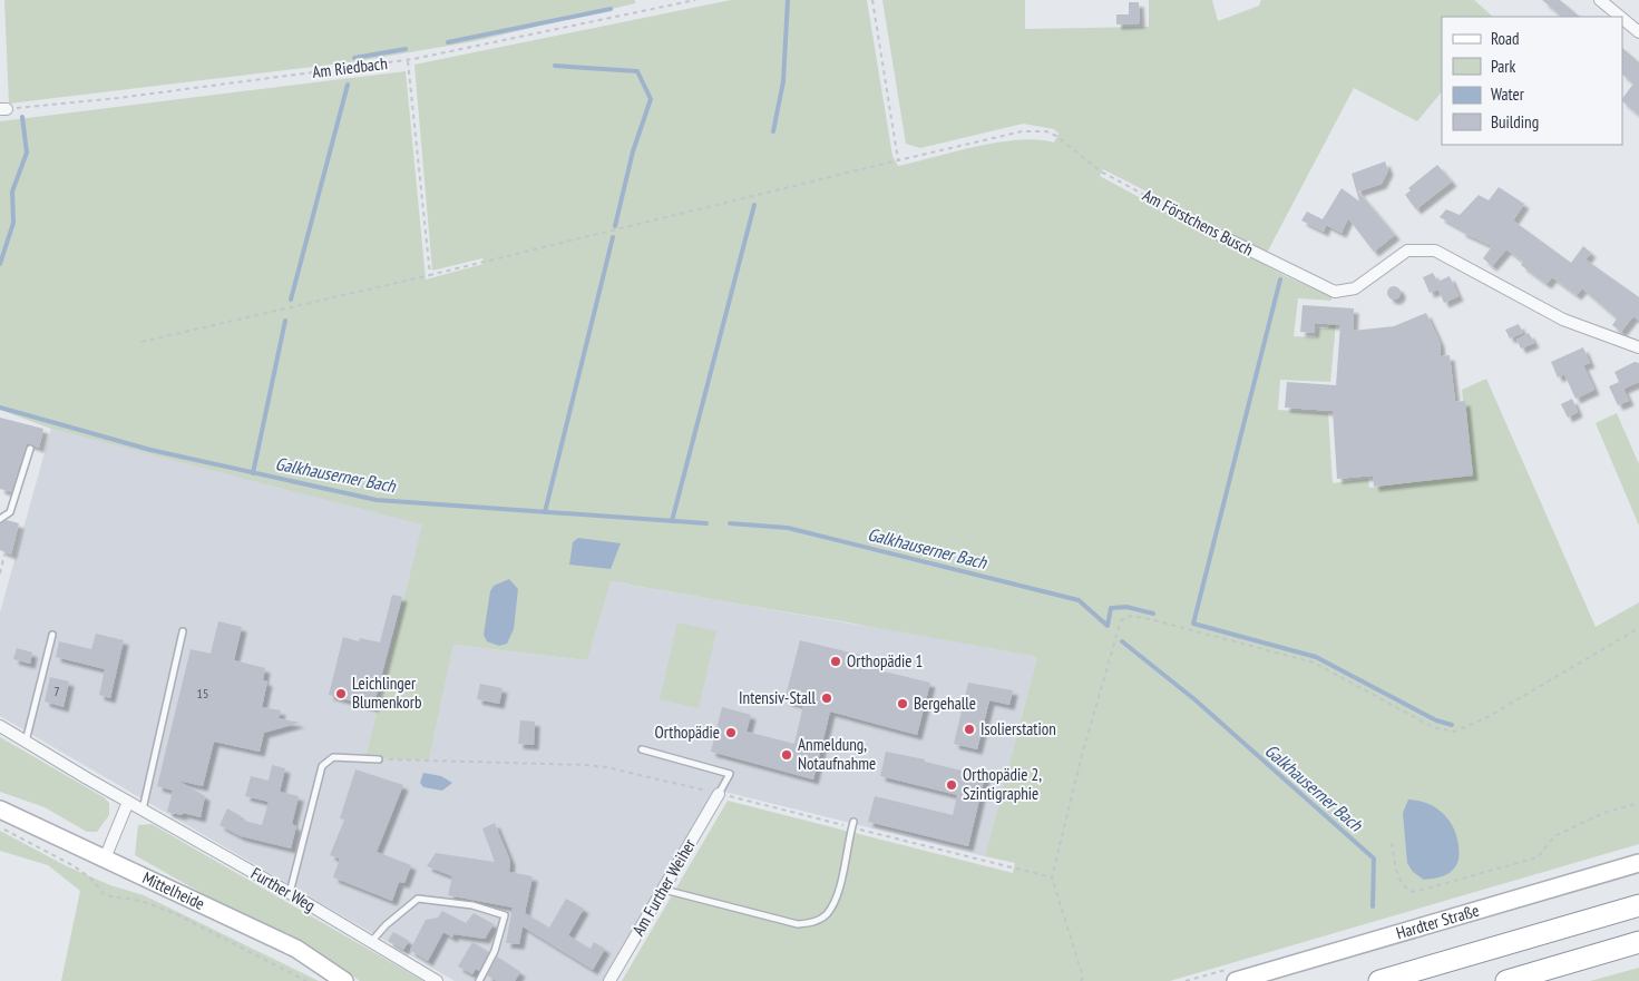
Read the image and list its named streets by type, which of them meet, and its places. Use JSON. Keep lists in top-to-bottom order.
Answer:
{
  "streets": {
    "main road": ["Mittelheide", "Hardter Straße"],
    "street": ["Am Förstchens Busch", "Am Further Weiher", "Further Weg"],
    "path": ["Am Riedbach"]
  },
  "water": ["Galkhauserner Bach"],
  "places": [
    "Orthopädie 1",
    "Leichlinger Blumenkorb",
    "Intensiv-Stall",
    "Bergehalle",
    "Isolierstation",
    "Orthopädie",
    "Anmeldung, Notaufnahme",
    "Orthopädie 2, Szintigraphie"
  ],
  "house_numbers": ["7", "15"],
  "legend": [
    "Road",
    "Park",
    "Water",
    "Building"
  ]
}
